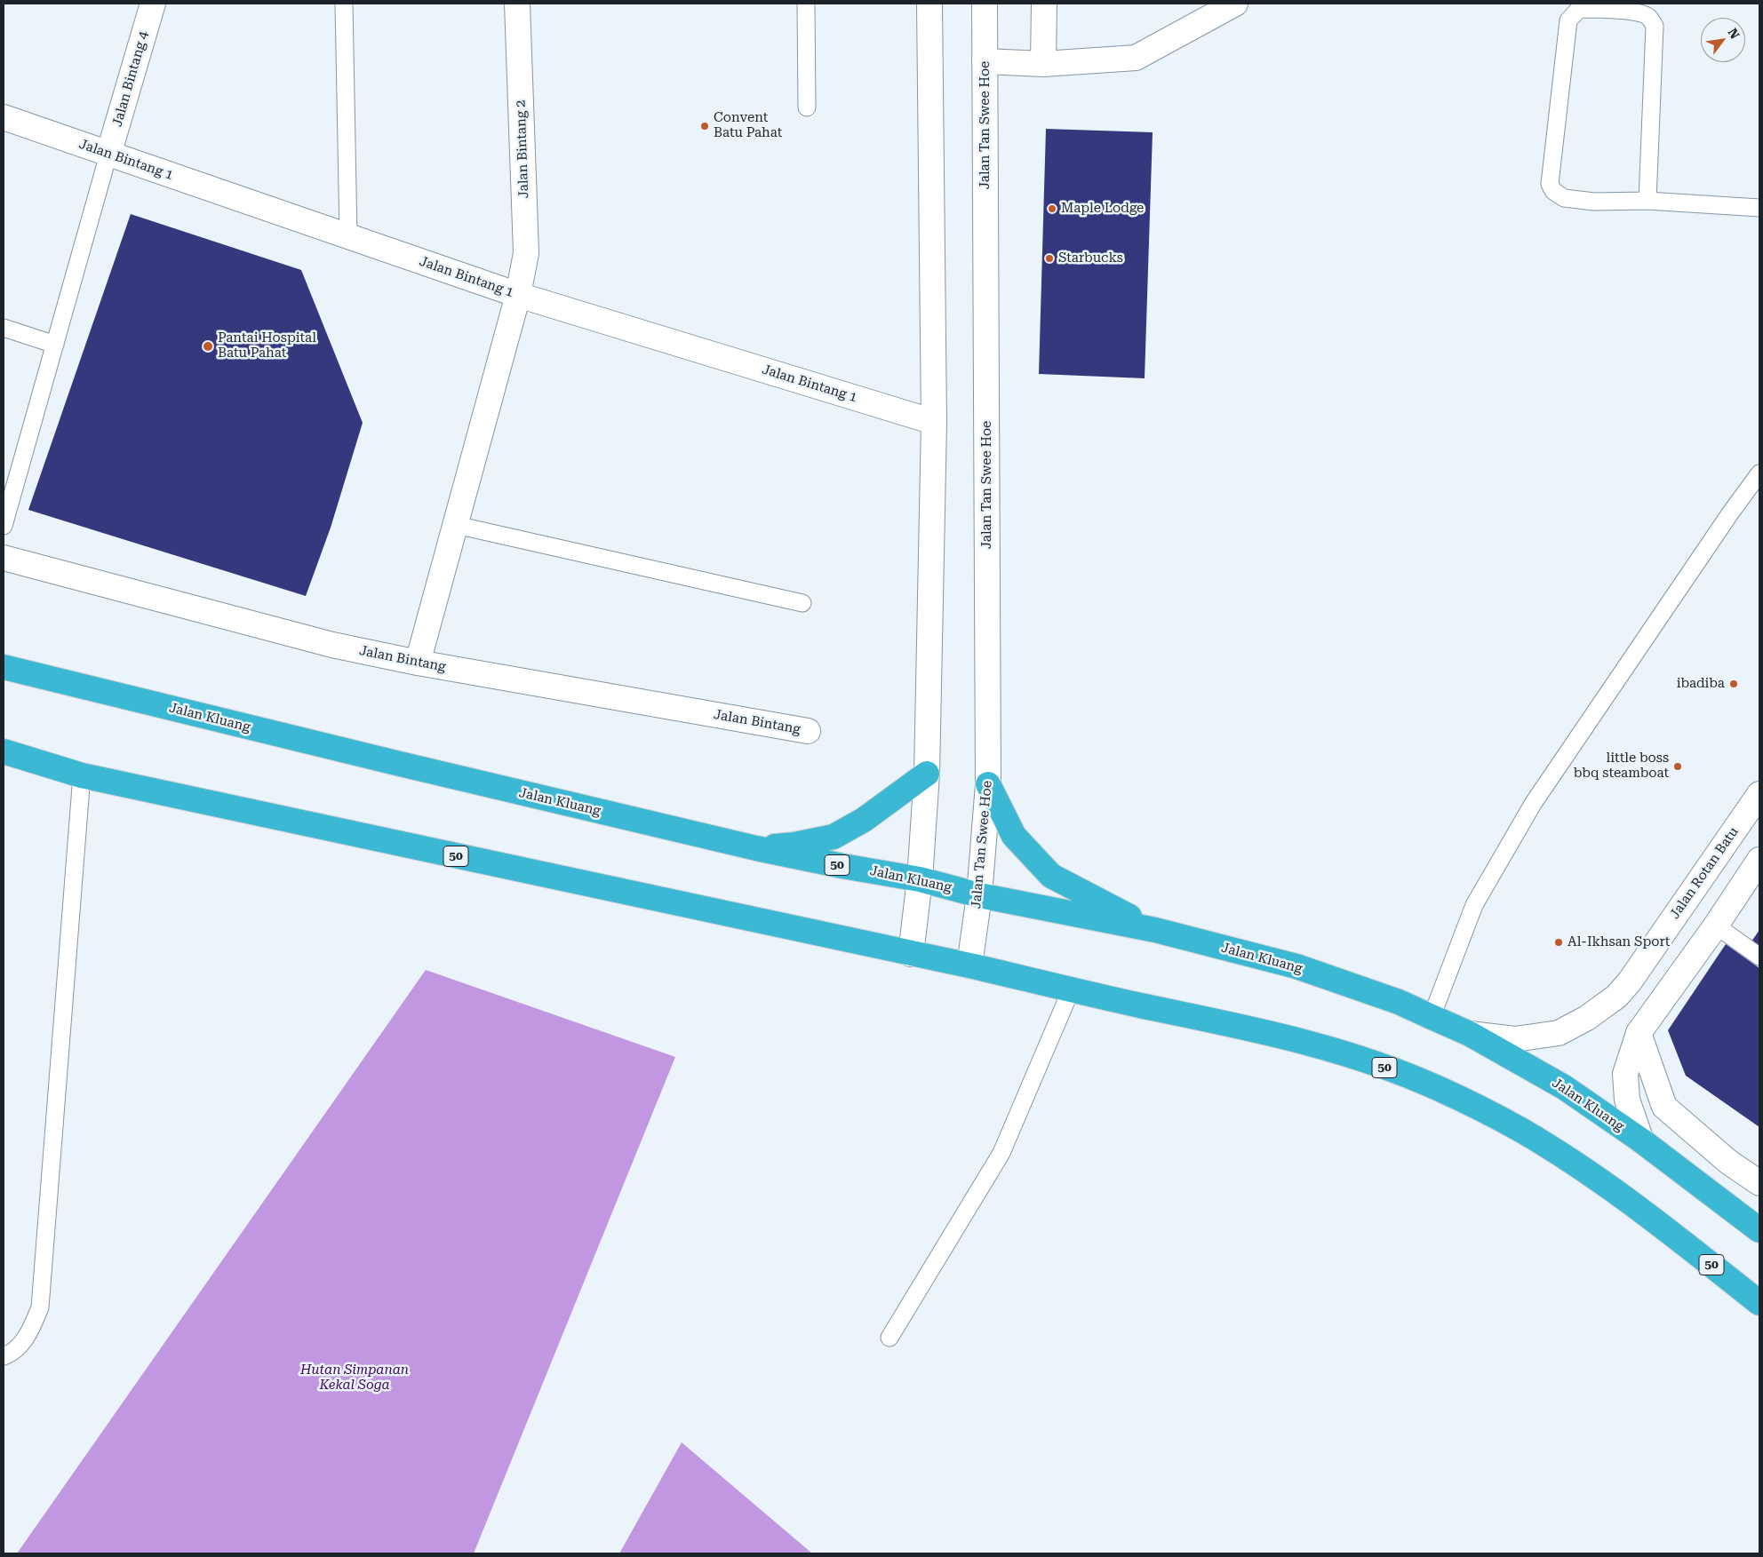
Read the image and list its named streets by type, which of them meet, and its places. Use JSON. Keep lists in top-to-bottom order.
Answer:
{
  "streets": {
    "highway": ["Jalan Kluang", "50"],
    "street": [
      "Jalan Bintang 4",
      "Jalan Tan Swee Hoe",
      "Jalan Bintang 2",
      "Jalan Bintang 1",
      "Jalan Bintang",
      "Jalan Rotan Batu"
    ]
  },
  "crossings": [
    ["Jalan Bintang 4", "Jalan Bintang 1"],
    ["Jalan Tan Swee Hoe", "Jalan Kluang"],
    ["Jalan Tan Swee Hoe", "50"],
    ["Jalan Bintang 2", "Jalan Bintang 1"],
    ["Jalan Bintang 2", "Jalan Bintang"],
    ["Jalan Kluang", "Jalan Rotan Batu"]
  ],
  "parks": ["Hutan Simpanan Kekal Soga"],
  "places": [
    "Convent Batu Pahat",
    "Maple Lodge",
    "Starbucks",
    "Pantai Hospital Batu Pahat",
    "ibadiba",
    "little boss bbq steamboat",
    "Al-Ikhsan Sport"
  ],
  "north": "top right"
}
